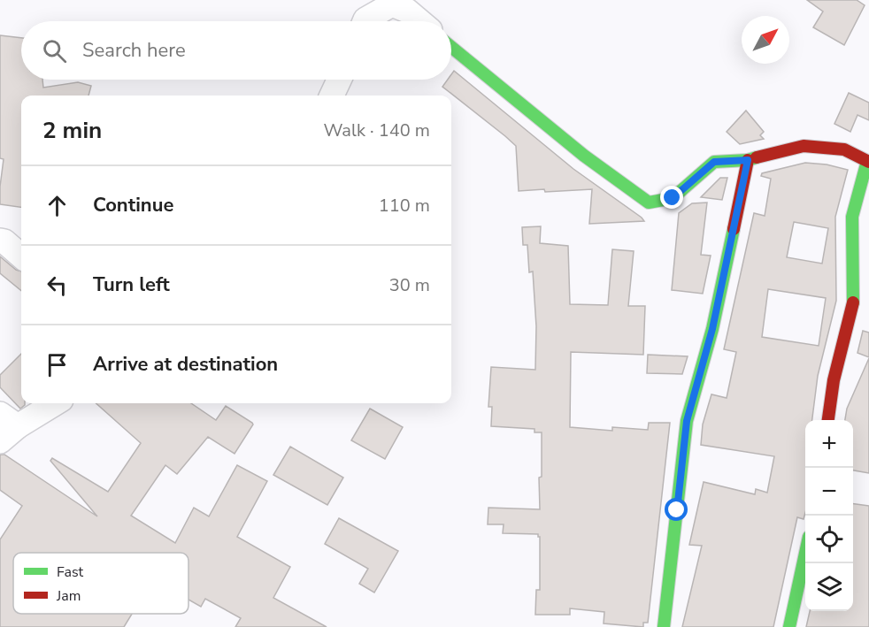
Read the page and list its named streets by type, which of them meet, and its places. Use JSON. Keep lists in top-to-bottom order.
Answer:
{
  "legend": ["Fast", "Jam"],
  "north": "top right",
  "page": {
    "search": "Search here",
    "heading": ["2 min", "Walk · 140 m"],
    "list": [
      ["Continue", "110 m"],
      ["Turn left", "30 m"],
      "Arrive at destination"
    ],
    "map_buttons": ["+", "−"]
  }
}
